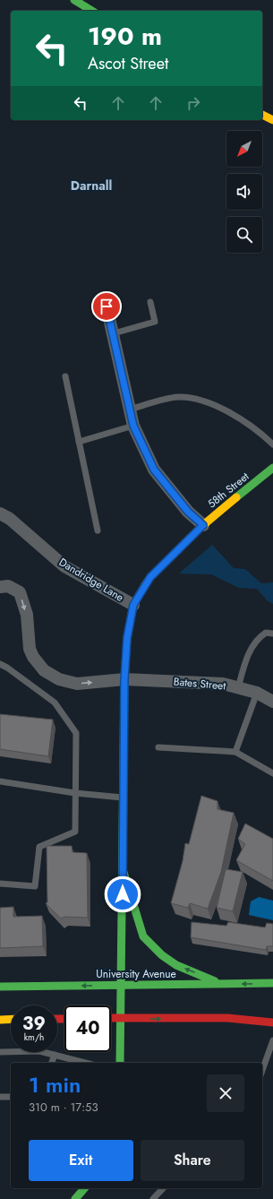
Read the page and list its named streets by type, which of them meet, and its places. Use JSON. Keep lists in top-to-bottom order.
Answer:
{
  "streets": {
    "street": [
      "58th Street",
      "Dandridge Lane",
      "Bates Street",
      "University Avenue"
    ]
  },
  "crossings": [
    ["58th Street", "Dandridge Lane"],
    ["58th Street", "Bates Street"],
    ["58th Street", "University Avenue"]
  ],
  "one_way": ["Bates Street"],
  "districts": ["Darnall"],
  "north": "bottom left",
  "page": {
    "turn": ["190 m", "Ascot Street"],
    "speed": "39 km/h",
    "limit": "40",
    "heading": ["1 min", "310 m · 17:53"],
    "buttons": ["Exit", "Share"]
  }
}
